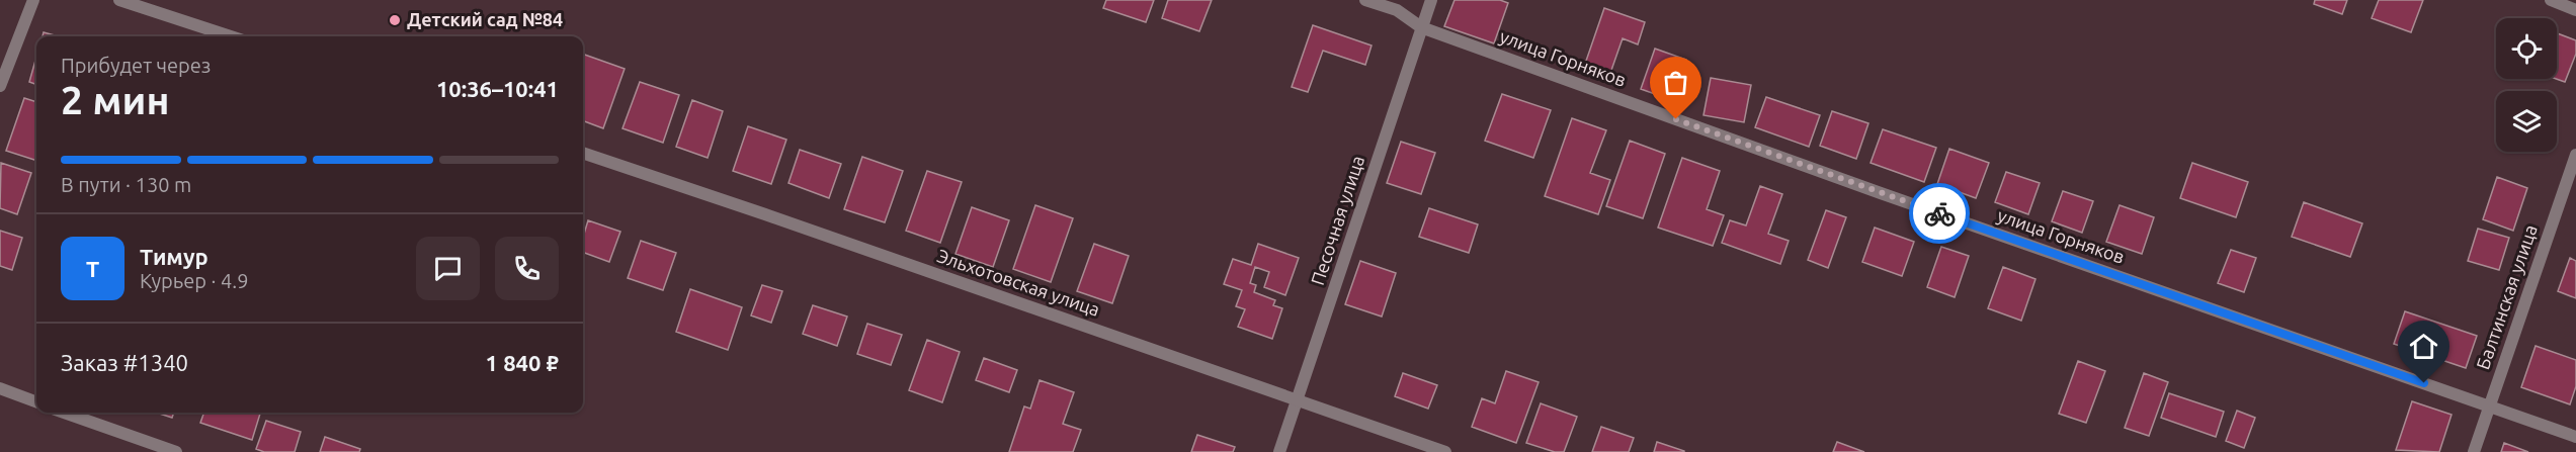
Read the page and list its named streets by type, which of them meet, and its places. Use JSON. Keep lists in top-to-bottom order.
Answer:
{
  "streets": {
    "street": [
      "улица Горняков",
      "Песочная улица",
      "Эльхотовская улица",
      "Балтинская улица"
    ]
  },
  "crossings": [
    ["улица Горняков", "Песочная улица"],
    ["улица Горняков", "Балтинская улица"],
    ["Песочная улица", "Эльхотовская улица"]
  ],
  "places": ["Детский сад №84"],
  "page": {
    "heading": ["2 мин", "Прибудет через", "10:36–10:41"],
    "panel": [
      "Тимур",
      "Курьер · 4.9",
      "Заказ #1340",
      "1 840 ₽"
    ],
    "bar": "В пути · 130 m",
    "round": "Т"
  }
}
